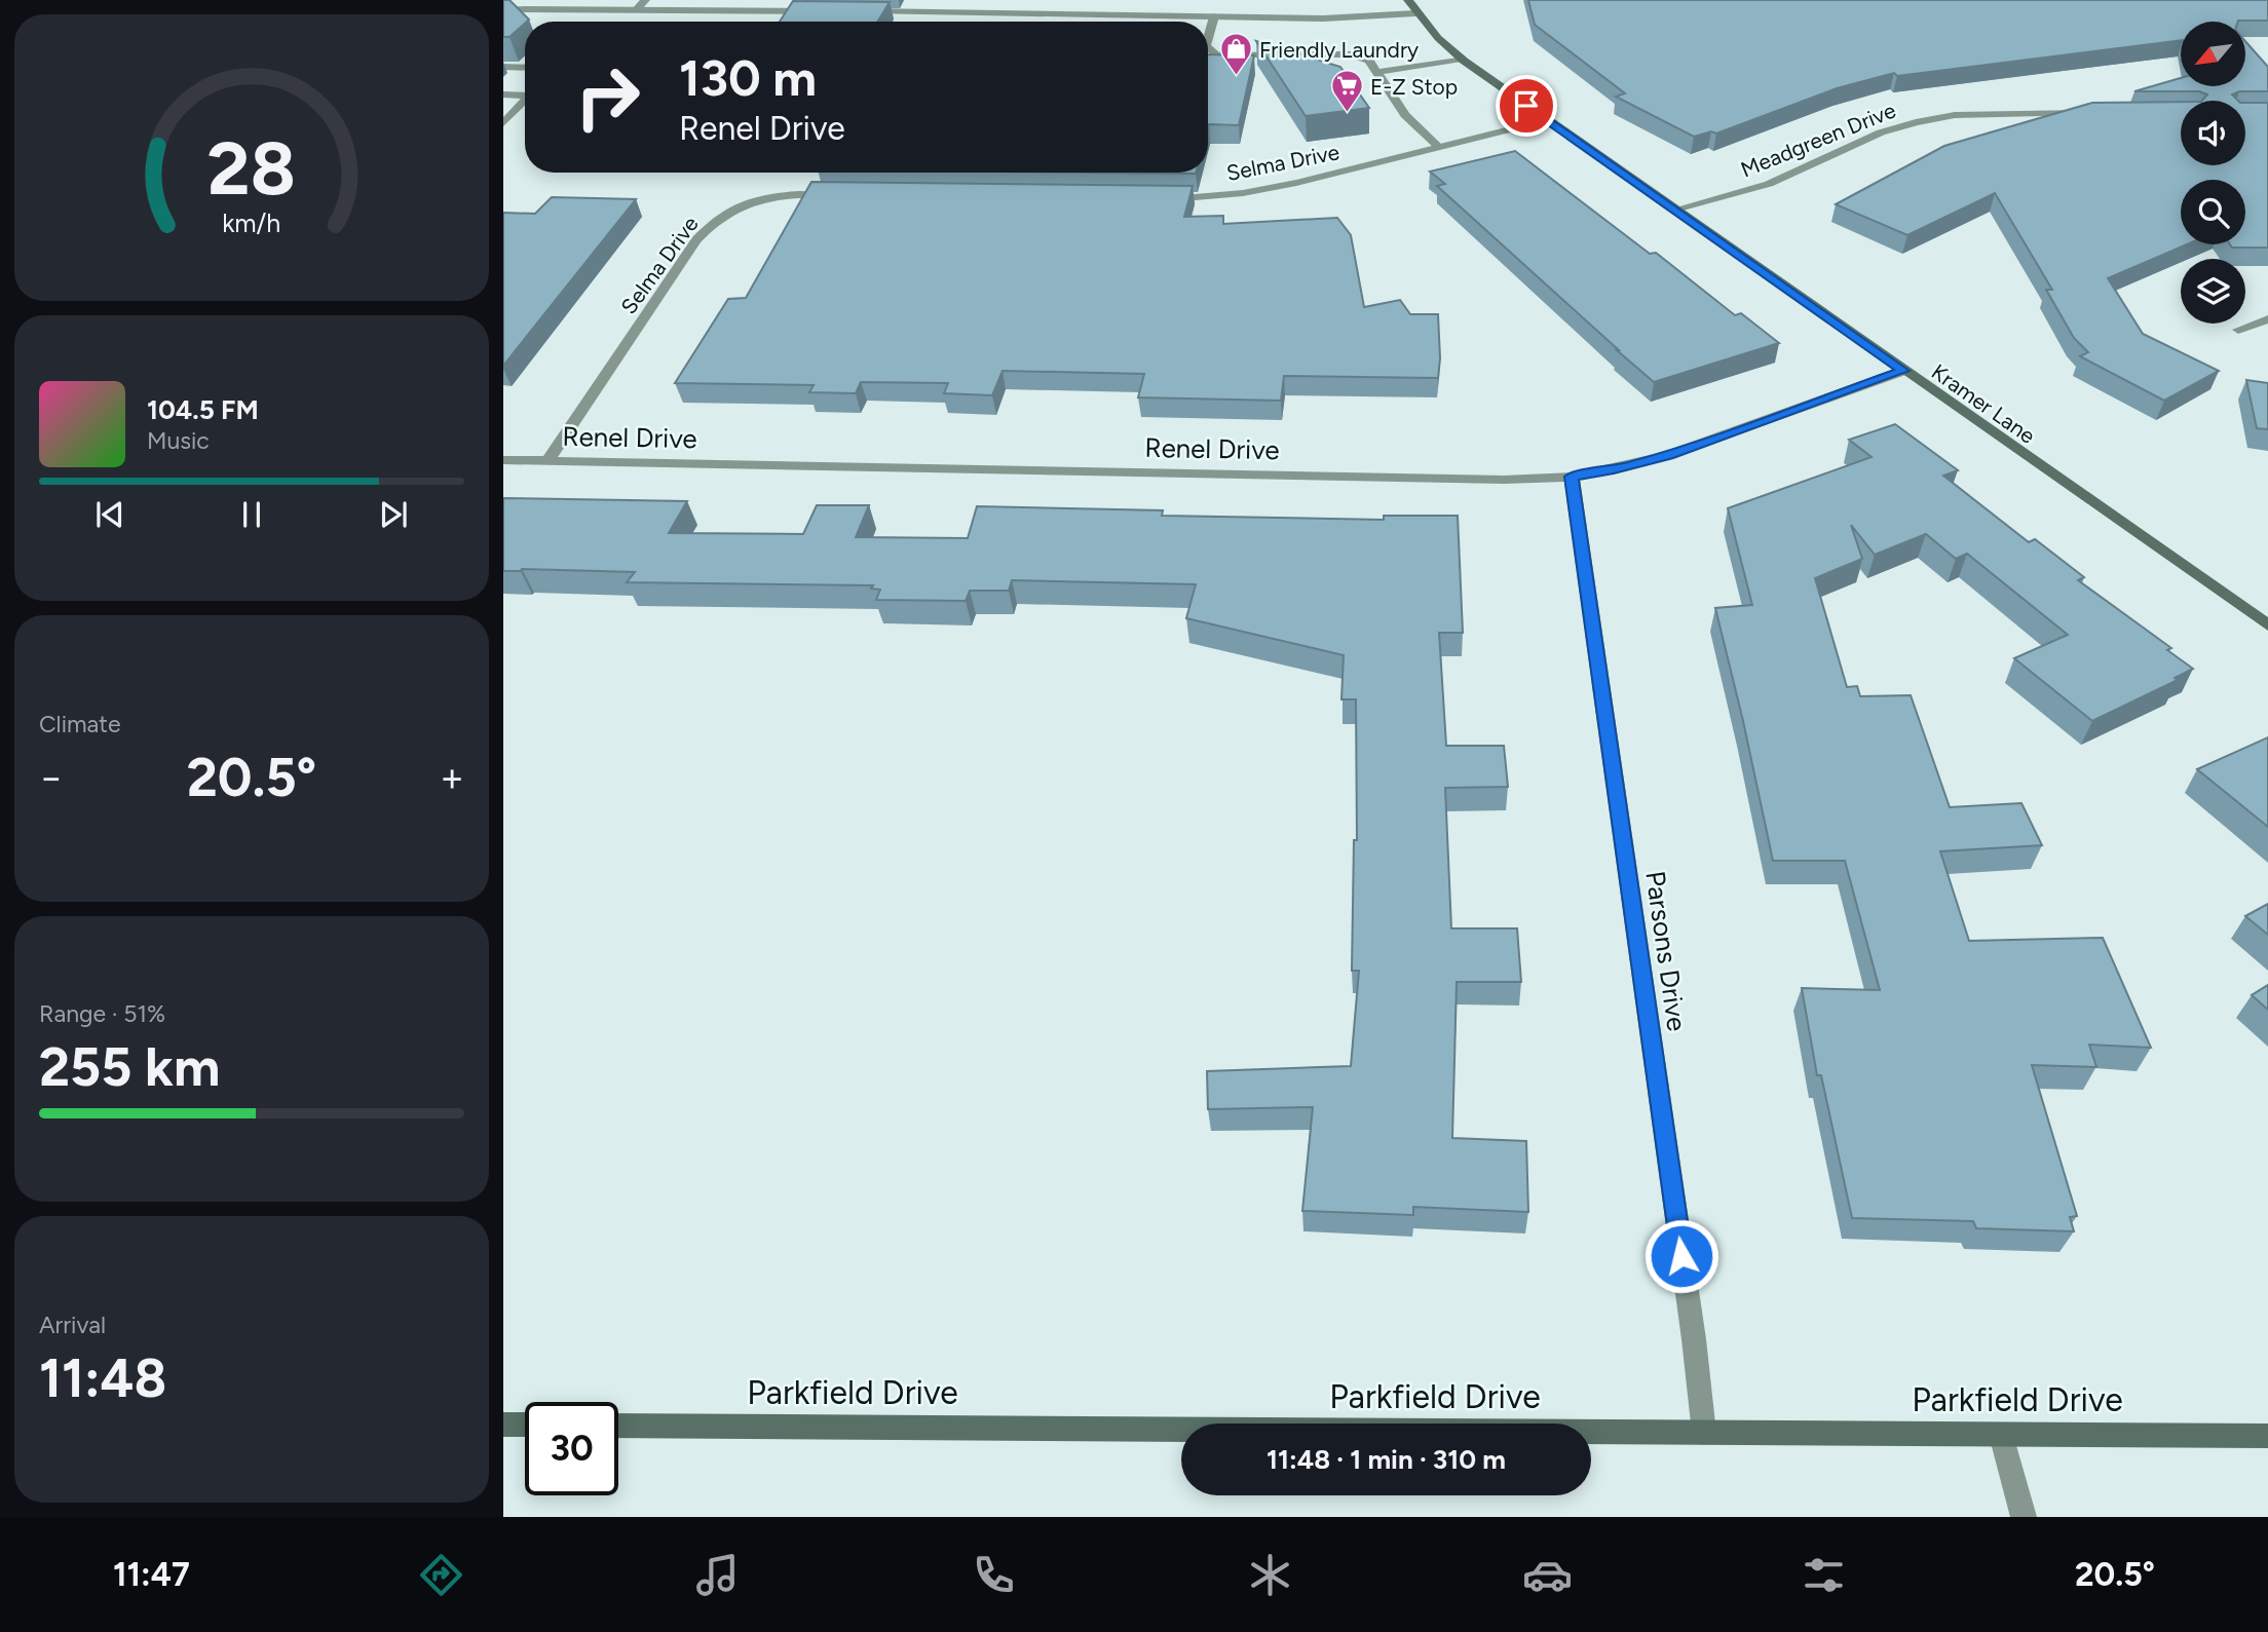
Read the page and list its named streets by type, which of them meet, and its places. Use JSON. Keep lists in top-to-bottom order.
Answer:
{
  "streets": {
    "street": [
      "Meadgreen Drive",
      "Selma Drive",
      "Kramer Lane",
      "Renel Drive",
      "Parsons Drive",
      "Parkfield Drive"
    ]
  },
  "crossings": [
    ["Meadgreen Drive", "Kramer Lane"],
    ["Selma Drive", "Kramer Lane"],
    ["Selma Drive", "Renel Drive"],
    ["Kramer Lane", "Renel Drive"],
    ["Renel Drive", "Parsons Drive"],
    ["Parsons Drive", "Parkfield Drive"]
  ],
  "places": {
    "shop": ["Friendly Laundry"],
    "supermarket": ["E-Z Stop"]
  },
  "north": "bottom left",
  "page": {
    "turn": ["130 m", "Renel Drive"],
    "song": ["104.5 FM", "Music"],
    "tile": [
      "Climate",
      ["Range · 51%", "255 km"],
      ["Arrival", "11:48"]
    ],
    "heat": ["−", "20.5°", "+"],
    "limit": "30",
    "trip": "11:48 · 1 min · 310 m",
    "tabs": ["11:47", "20.5°"],
    "gauge": ["28", "km/h"]
  }
}
